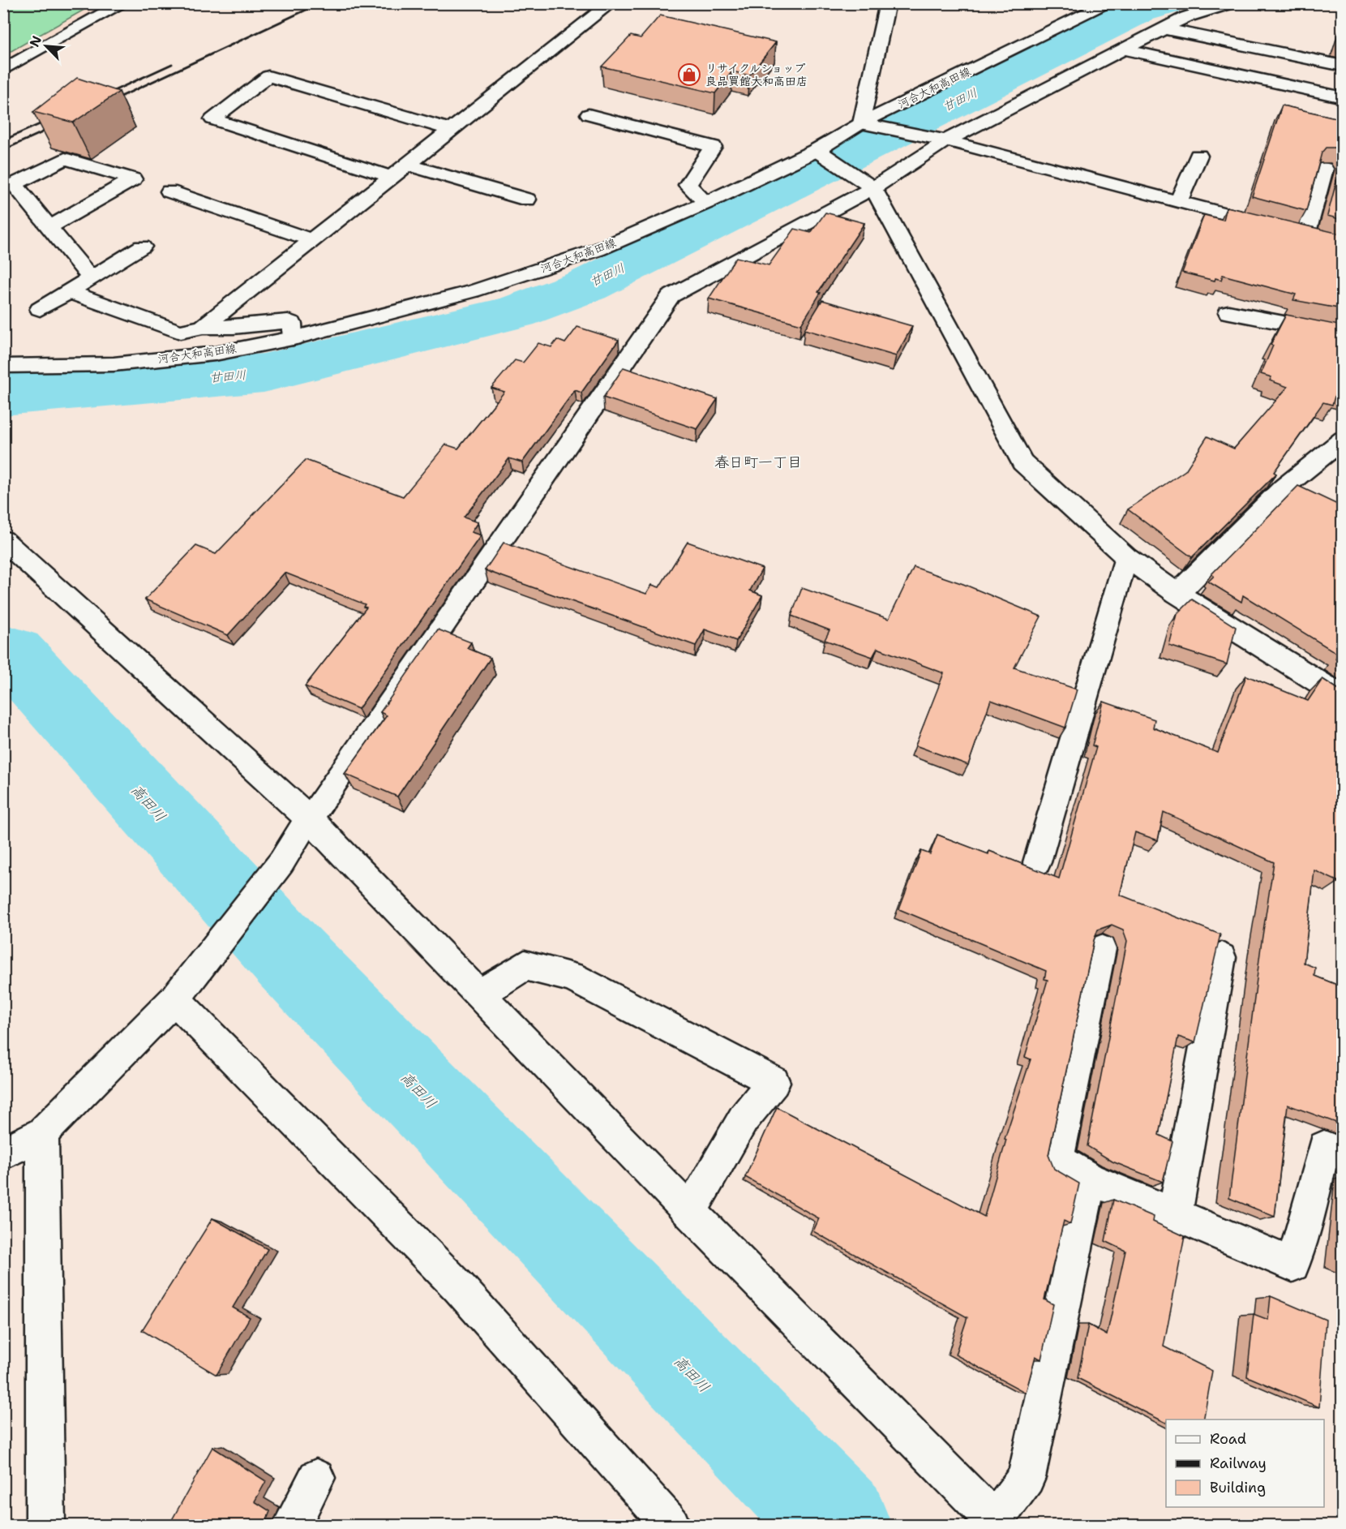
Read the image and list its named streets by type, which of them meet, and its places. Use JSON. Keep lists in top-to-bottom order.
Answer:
{
  "streets": {
    "street": ["河合大和高田線"]
  },
  "districts": ["春日町一丁目"],
  "water": ["甘田川", "高田川"],
  "places": {
    "shop": ["リサイクルショップ 良品買館大和高田店"]
  },
  "legend": ["Road", "Railway", "Building"],
  "north": "top left"
}
